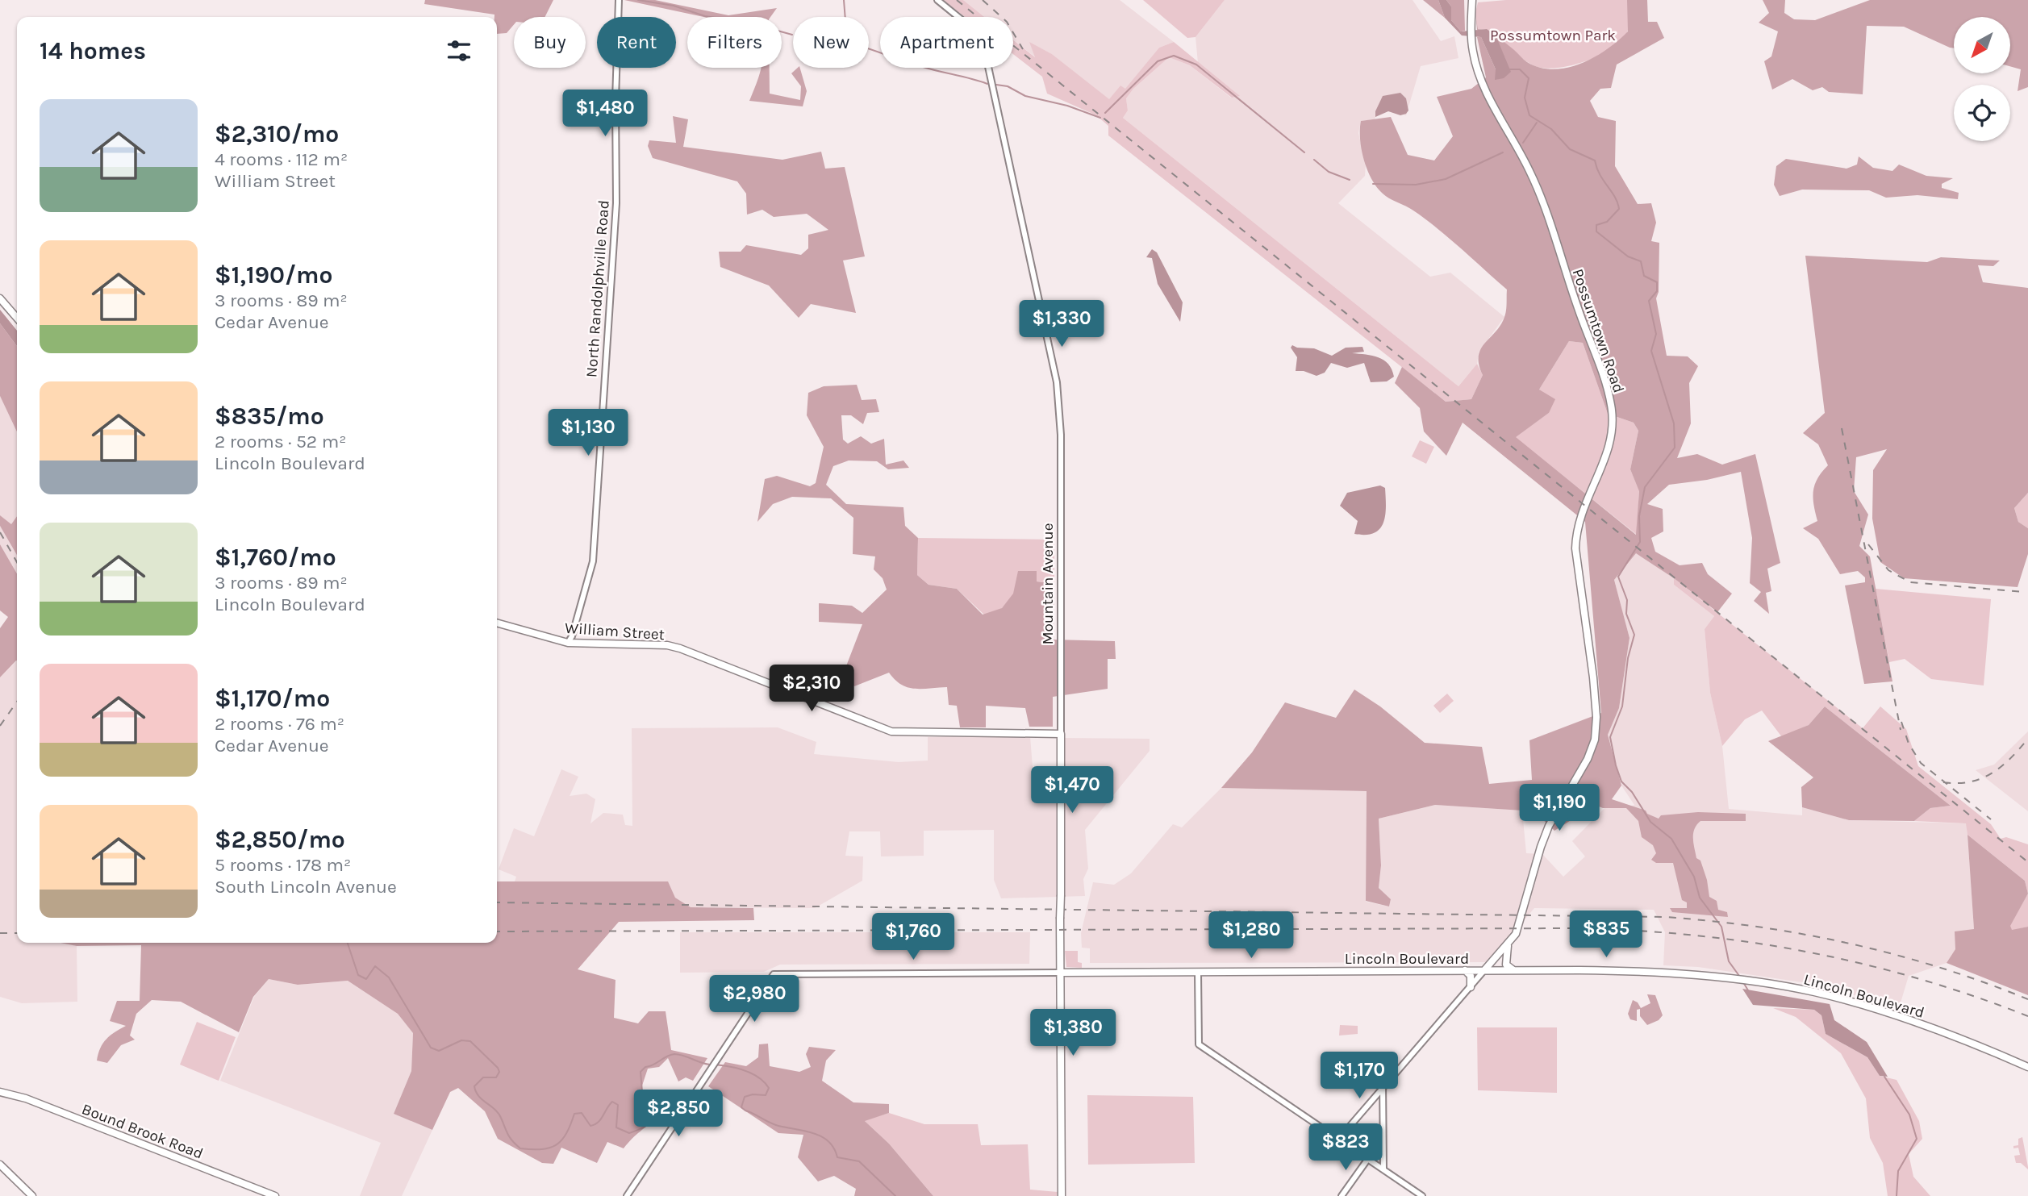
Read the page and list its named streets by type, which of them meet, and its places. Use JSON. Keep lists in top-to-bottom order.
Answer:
{
  "streets": {
    "main road": [
      "Possumtown Road",
      "Mountain Avenue",
      "William Street",
      "Lincoln Boulevard",
      "Bound Brook Road"
    ],
    "street": ["North Randolphville Road"]
  },
  "crossings": [
    ["North Randolphville Road", "William Street"],
    ["Mountain Avenue", "William Street"],
    ["Mountain Avenue", "Lincoln Boulevard"]
  ],
  "parks": ["Possumtown Park"],
  "north": "bottom left",
  "page": {
    "chip": [
      "Buy",
      "Rent",
      "Filters",
      "New",
      "Apartment"
    ],
    "heading": "14 homes",
    "list": [
      {
        "name": "$2,310/mo",
        "note": "4 rooms · 112 m² · William Street"
      },
      {
        "name": "$1,190/mo",
        "note": "3 rooms · 89 m² · Cedar Avenue"
      },
      {
        "name": "$835/mo",
        "note": "2 rooms · 52 m² · Lincoln Boulevard"
      },
      {
        "name": "$1,760/mo",
        "note": "3 rooms · 89 m² · Lincoln Boulevard"
      },
      {
        "name": "$1,170/mo",
        "note": "2 rooms · 76 m² · Cedar Avenue"
      },
      {
        "name": "$2,850/mo",
        "note": "5 rooms · 178 m² · South Lincoln Avenue"
      }
    ],
    "price": [
      "$1,480",
      "$1,330",
      "$1,130",
      "$2,310",
      "$1,470",
      "$1,190",
      "$835",
      "$1,280",
      "$1,760",
      "$2,980",
      "$1,380",
      "$1,170",
      "$2,850",
      "$823"
    ]
  }
}
